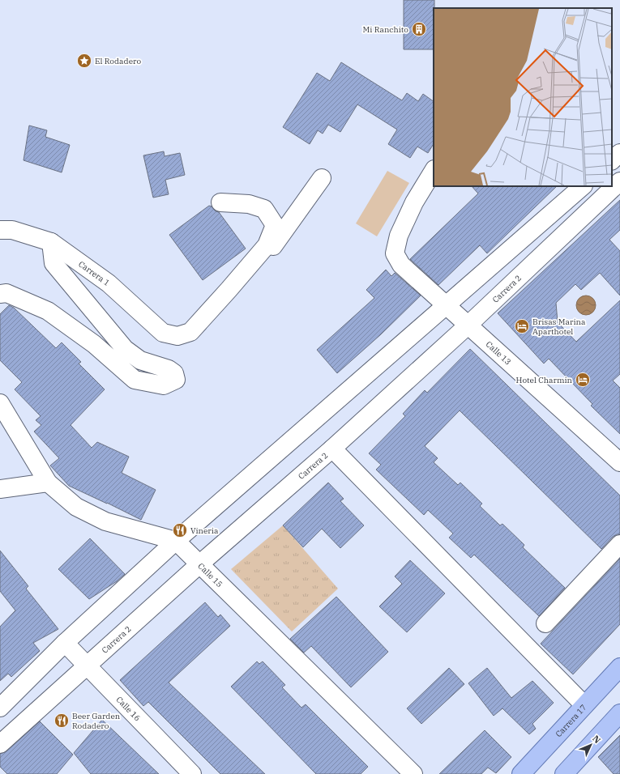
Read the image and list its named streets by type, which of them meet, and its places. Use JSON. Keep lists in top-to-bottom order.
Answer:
{
  "streets": {
    "main road": ["Carrera 17"],
    "street": [
      "Carrera 1",
      "Carrera 2",
      "Calle 13",
      "Calle 15",
      "Calle 16"
    ]
  },
  "crossings": [
    ["Carrera 2", "Calle 13"],
    ["Carrera 2", "Calle 15"],
    ["Carrera 2", "Calle 16"]
  ],
  "places": {
    "building": ["Mi Ranchito"],
    "place": ["El Rodadero"],
    "hotel": ["Brisas Marina Aparthotel", "Hotel Charmin"],
    "restaurant": ["Vineria", "Beer Garden Rodadero"]
  },
  "north": "top right"
}
